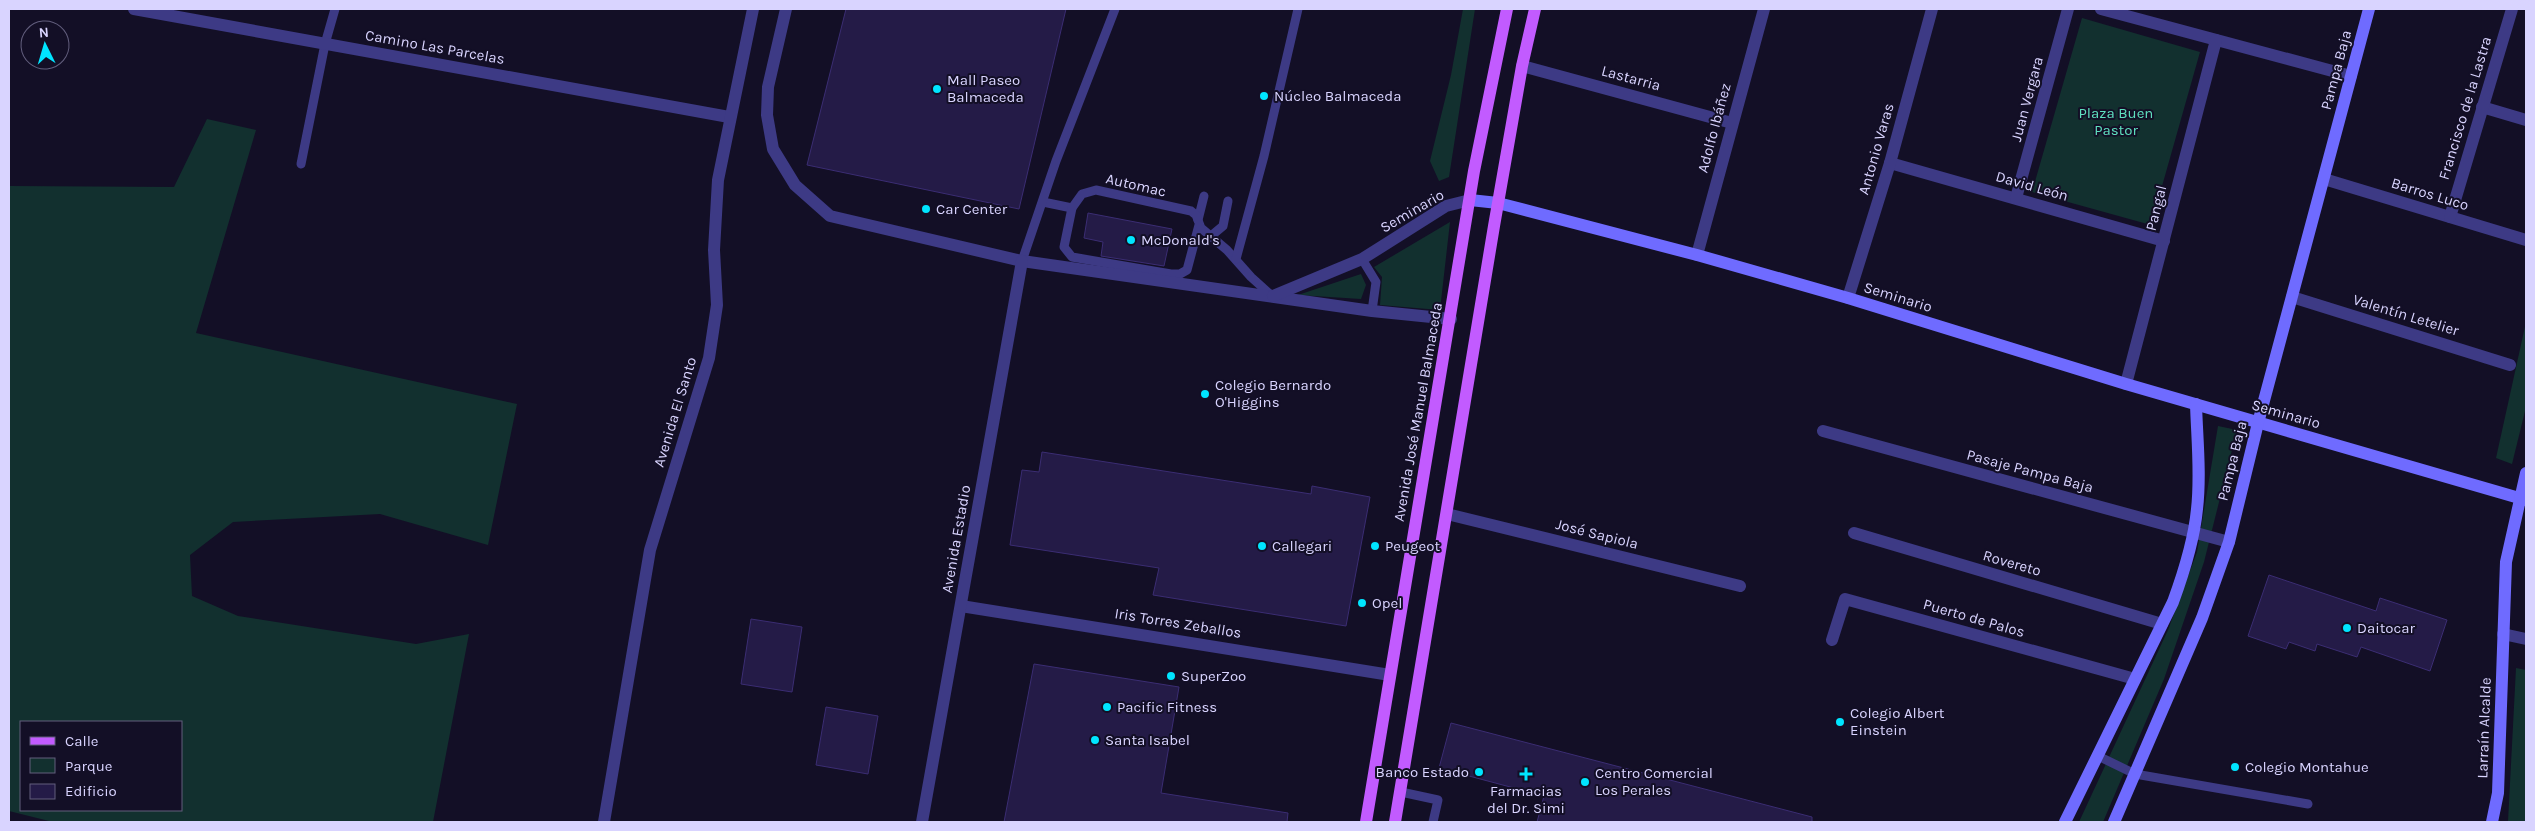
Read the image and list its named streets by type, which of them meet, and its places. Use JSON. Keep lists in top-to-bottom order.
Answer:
{
  "streets": {
    "main road": ["Avenida José Manuel Balmaceda"],
    "street": [
      "Camino Las Parcelas",
      "Pampa Baja",
      "Lastarria",
      "Juan Vergara",
      "Francisco de la Lastra",
      "Adolfo Ibáñez",
      "Antonio Varas",
      "David León",
      "Barros Luco",
      "Pangal",
      "Seminario",
      "Valentín Letelier",
      "Avenida El Santo",
      "Pasaje Pampa Baja",
      "José Sapiola",
      "Avenida Estadio",
      "Rovereto",
      "Puerto de Palos",
      "Iris Torres Zeballos",
      "Larraín Alcalde"
    ],
    "lane": ["Automac"]
  },
  "crossings": [
    ["Camino Las Parcelas", "Avenida El Santo"],
    ["Pampa Baja", "Barros Luco"],
    ["Pampa Baja", "Seminario"],
    ["Pampa Baja", "Valentín Letelier"],
    ["Pampa Baja", "Pasaje Pampa Baja"],
    ["Pampa Baja", "Rovereto"],
    ["Pampa Baja", "Puerto de Palos"],
    ["Lastarria", "Adolfo Ibáñez"],
    ["Juan Vergara", "David León"],
    ["Francisco de la Lastra", "Barros Luco"],
    ["Adolfo Ibáñez", "Seminario"],
    ["Antonio Varas", "David León"],
    ["Antonio Varas", "Seminario"],
    ["Automac", "Seminario"],
    ["David León", "Pangal"],
    ["Pangal", "Seminario"],
    ["Seminario", "Avenida José Manuel Balmaceda"],
    ["Seminario", "Larraín Alcalde"],
    ["Avenida José Manuel Balmaceda", "Iris Torres Zeballos"],
    ["Avenida Estadio", "Iris Torres Zeballos"]
  ],
  "parks": ["Plaza Buen Pastor"],
  "places": {
    "other": [
      "Mall Paseo Balmaceda",
      "Núcleo Balmaceda",
      "Car Center",
      "McDonald's",
      "Colegio Bernardo O'Higgins",
      "Callegari",
      "Peugeot",
      "Opel",
      "Daitocar",
      "SuperZoo",
      "Pacific Fitness",
      "Colegio Albert Einstein",
      "Santa Isabel",
      "Colegio Montahue",
      "Banco Estado",
      "Centro Comercial Los Perales"
    ],
    "health": ["Farmacias del Dr. Simi"]
  },
  "legend": ["Calle", "Parque", "Edificio"],
  "north": "top"
}
